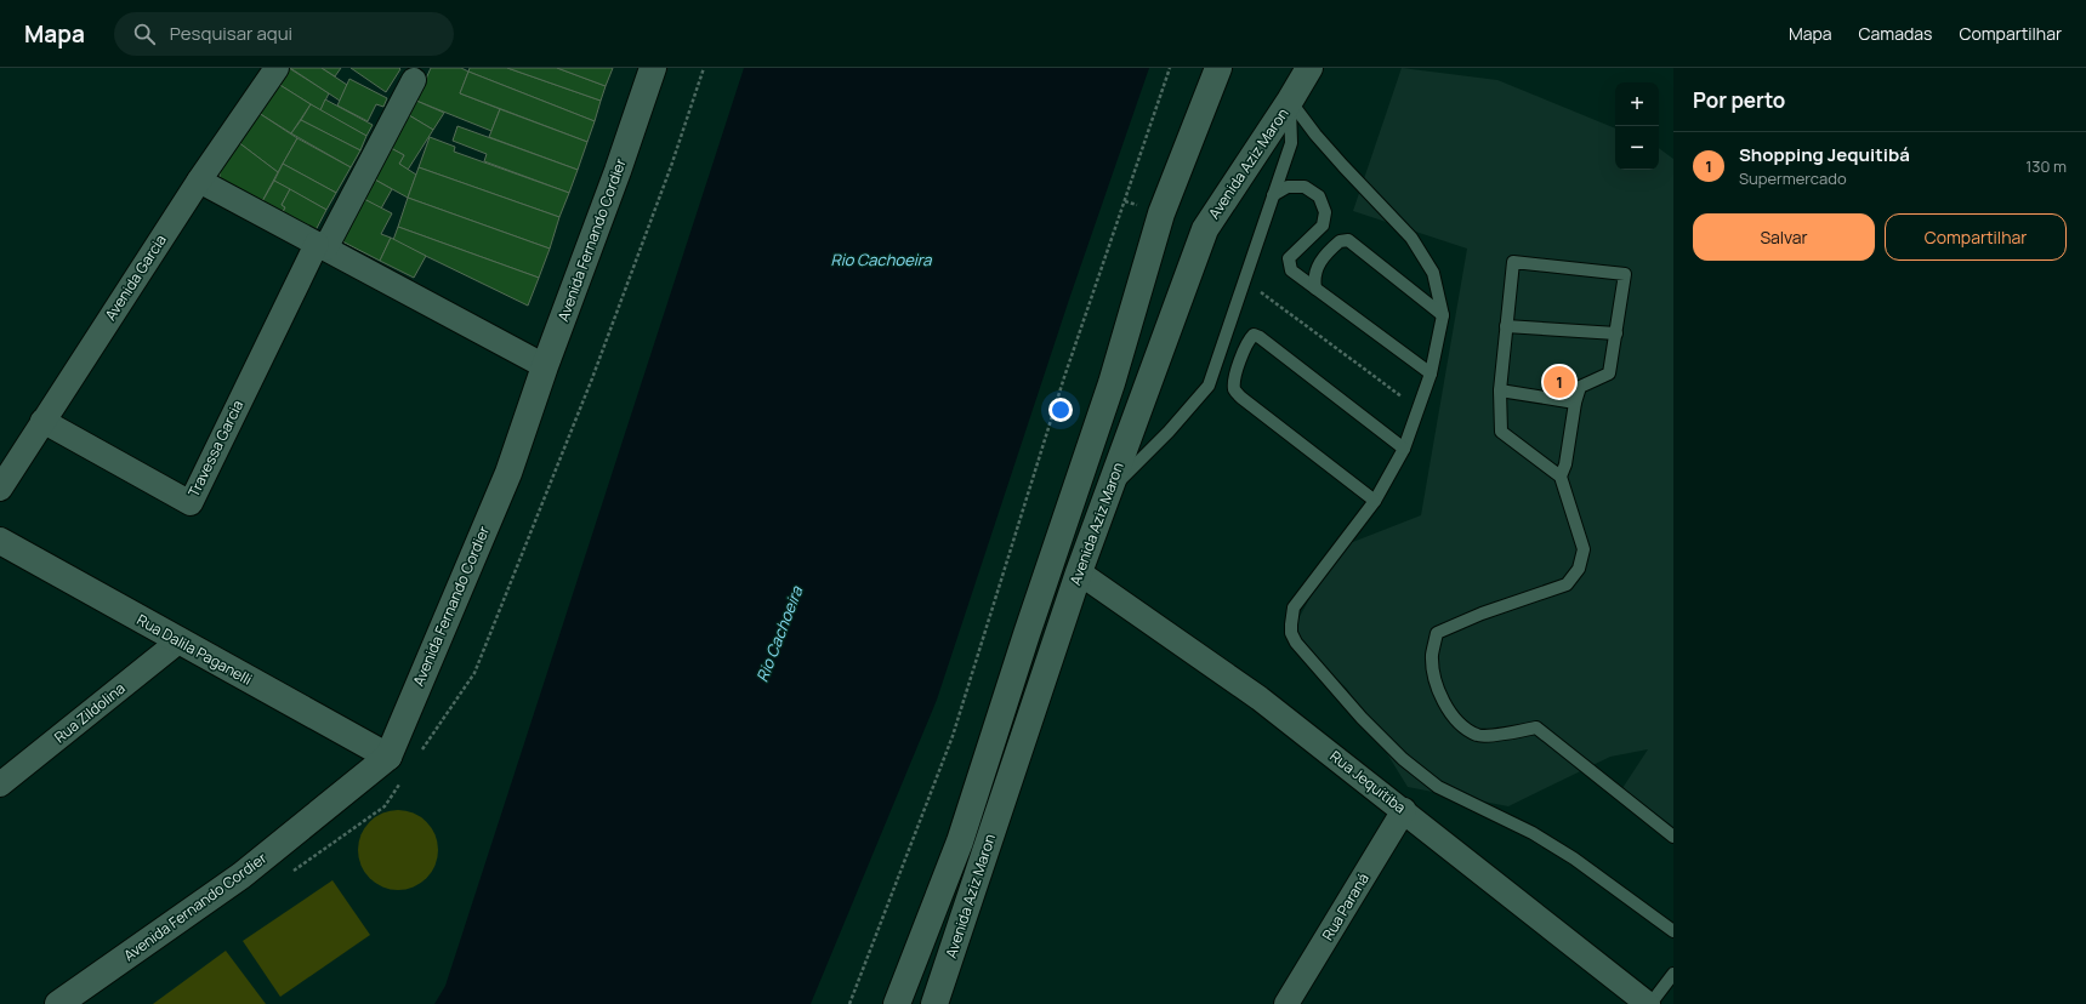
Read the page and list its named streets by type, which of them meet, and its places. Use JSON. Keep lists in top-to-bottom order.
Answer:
{
  "streets": {
    "main road": ["Avenida Aziz Maron", "Avenida Fernando Cordier", "Rua Dalila Paganelli"],
    "street": [
      "Avenida Garcia",
      "Travessa Garcia",
      "Rua Zildolina",
      "Rua Jequitiba",
      "Rua Paraná"
    ]
  },
  "crossings": [
    ["Avenida Aziz Maron", "Rua Jequitiba"],
    ["Avenida Fernando Cordier", "Rua Dalila Paganelli"],
    ["Avenida Garcia", "Travessa Garcia"],
    ["Rua Dalila Paganelli", "Rua Zildolina"],
    ["Rua Jequitiba", "Rua Paraná"]
  ],
  "water": ["Rio Cachoeira"],
  "page": {
    "header": "Mapa",
    "search": "Pesquisar aqui",
    "nav": ["Mapa", "Camadas", "Compartilhar"],
    "heading": "Por perto",
    "map_buttons": ["+", "−"],
    "list": [
      {
        "mark": "1",
        "name": "Shopping Jequitibá",
        "note": "Supermercado",
        "value": "130 m"
      }
    ],
    "buttons": ["Salvar", "Compartilhar"],
    "pins": "1"
  }
}
